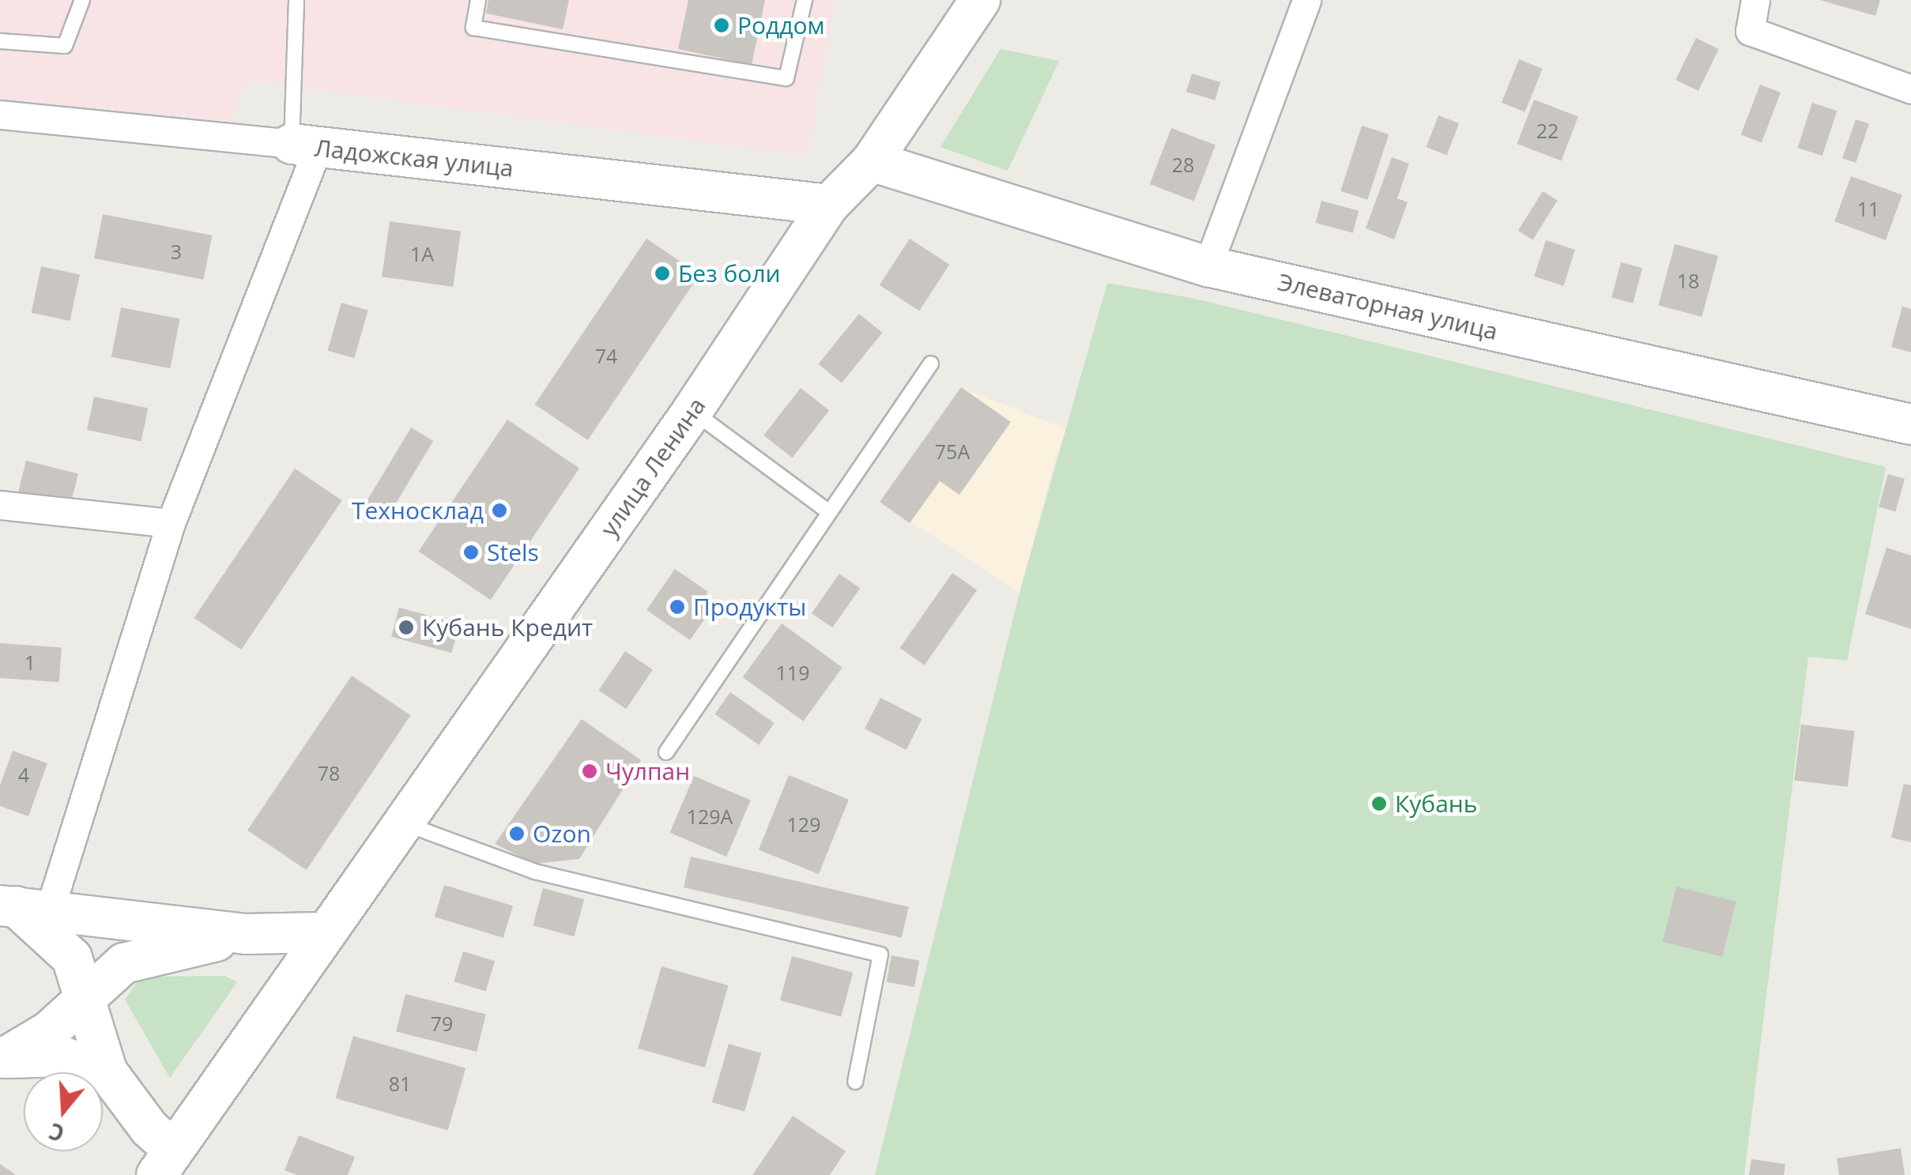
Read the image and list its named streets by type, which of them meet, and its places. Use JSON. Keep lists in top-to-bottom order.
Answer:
{
  "streets": {
    "street": ["Ладожская улица", "Элеваторная улица", "улица Ленина"]
  },
  "crossings": [
    ["Ладожская улица", "улица Ленина"],
    ["Элеваторная улица", "улица Ленина"]
  ],
  "places": [
    "Роддом",
    "Без боли",
    "Техносклад",
    "Stels",
    "Продукты",
    "Кубань Кредит",
    "Чулпан",
    "Кубань",
    "Ozon"
  ],
  "house_numbers": [
    "22",
    "28",
    "11",
    "3",
    "1А",
    "18",
    "74",
    "75А",
    "1",
    "119",
    "78",
    "4",
    "129А",
    "129",
    "79",
    "81"
  ],
  "north": "bottom"
}
